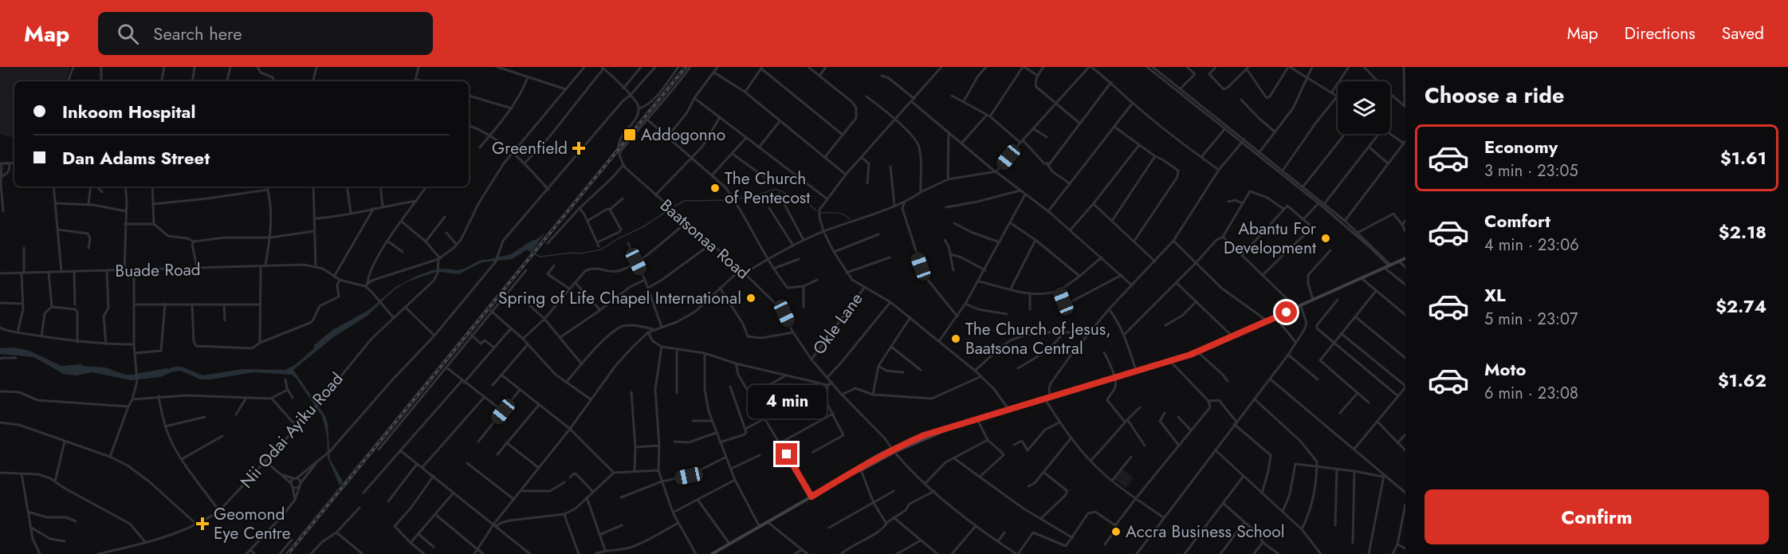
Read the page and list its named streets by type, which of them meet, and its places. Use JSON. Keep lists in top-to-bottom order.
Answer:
{
  "streets": {
    "street": [
      "Baatsonaa Road",
      "Buade Road",
      "Okle Lane",
      "Nii Odai Ayiku Road"
    ]
  },
  "crossings": [
    ["Baatsonaa Road", "Okle Lane"]
  ],
  "places": {
    "transit": ["Addogonno"],
    "health": ["Greenfield", "Geomond Eye Centre"],
    "other": [
      "The Church of Pentecost",
      "Abantu For Development",
      "Spring of Life Chapel International",
      "The Church of Jesus, Baatsona Central",
      "Accra Business School"
    ]
  },
  "page": {
    "header": "Map",
    "search": "Search here",
    "nav": ["Map", "Directions", "Saved"],
    "heading": "Choose a ride",
    "banner": ["Inkoom Hospital", "Dan Adams Street"],
    "list": [
      {
        "name": "Economy",
        "note": "3 min · 23:05",
        "value": "$1.61"
      },
      {
        "name": "Comfort",
        "note": "4 min · 23:06",
        "value": "$2.18"
      },
      {
        "name": "XL",
        "note": "5 min · 23:07",
        "value": "$2.74"
      },
      {
        "name": "Moto",
        "note": "6 min · 23:08",
        "value": "$1.62"
      }
    ],
    "bubble": "4 min",
    "buttons": "Confirm"
  }
}
